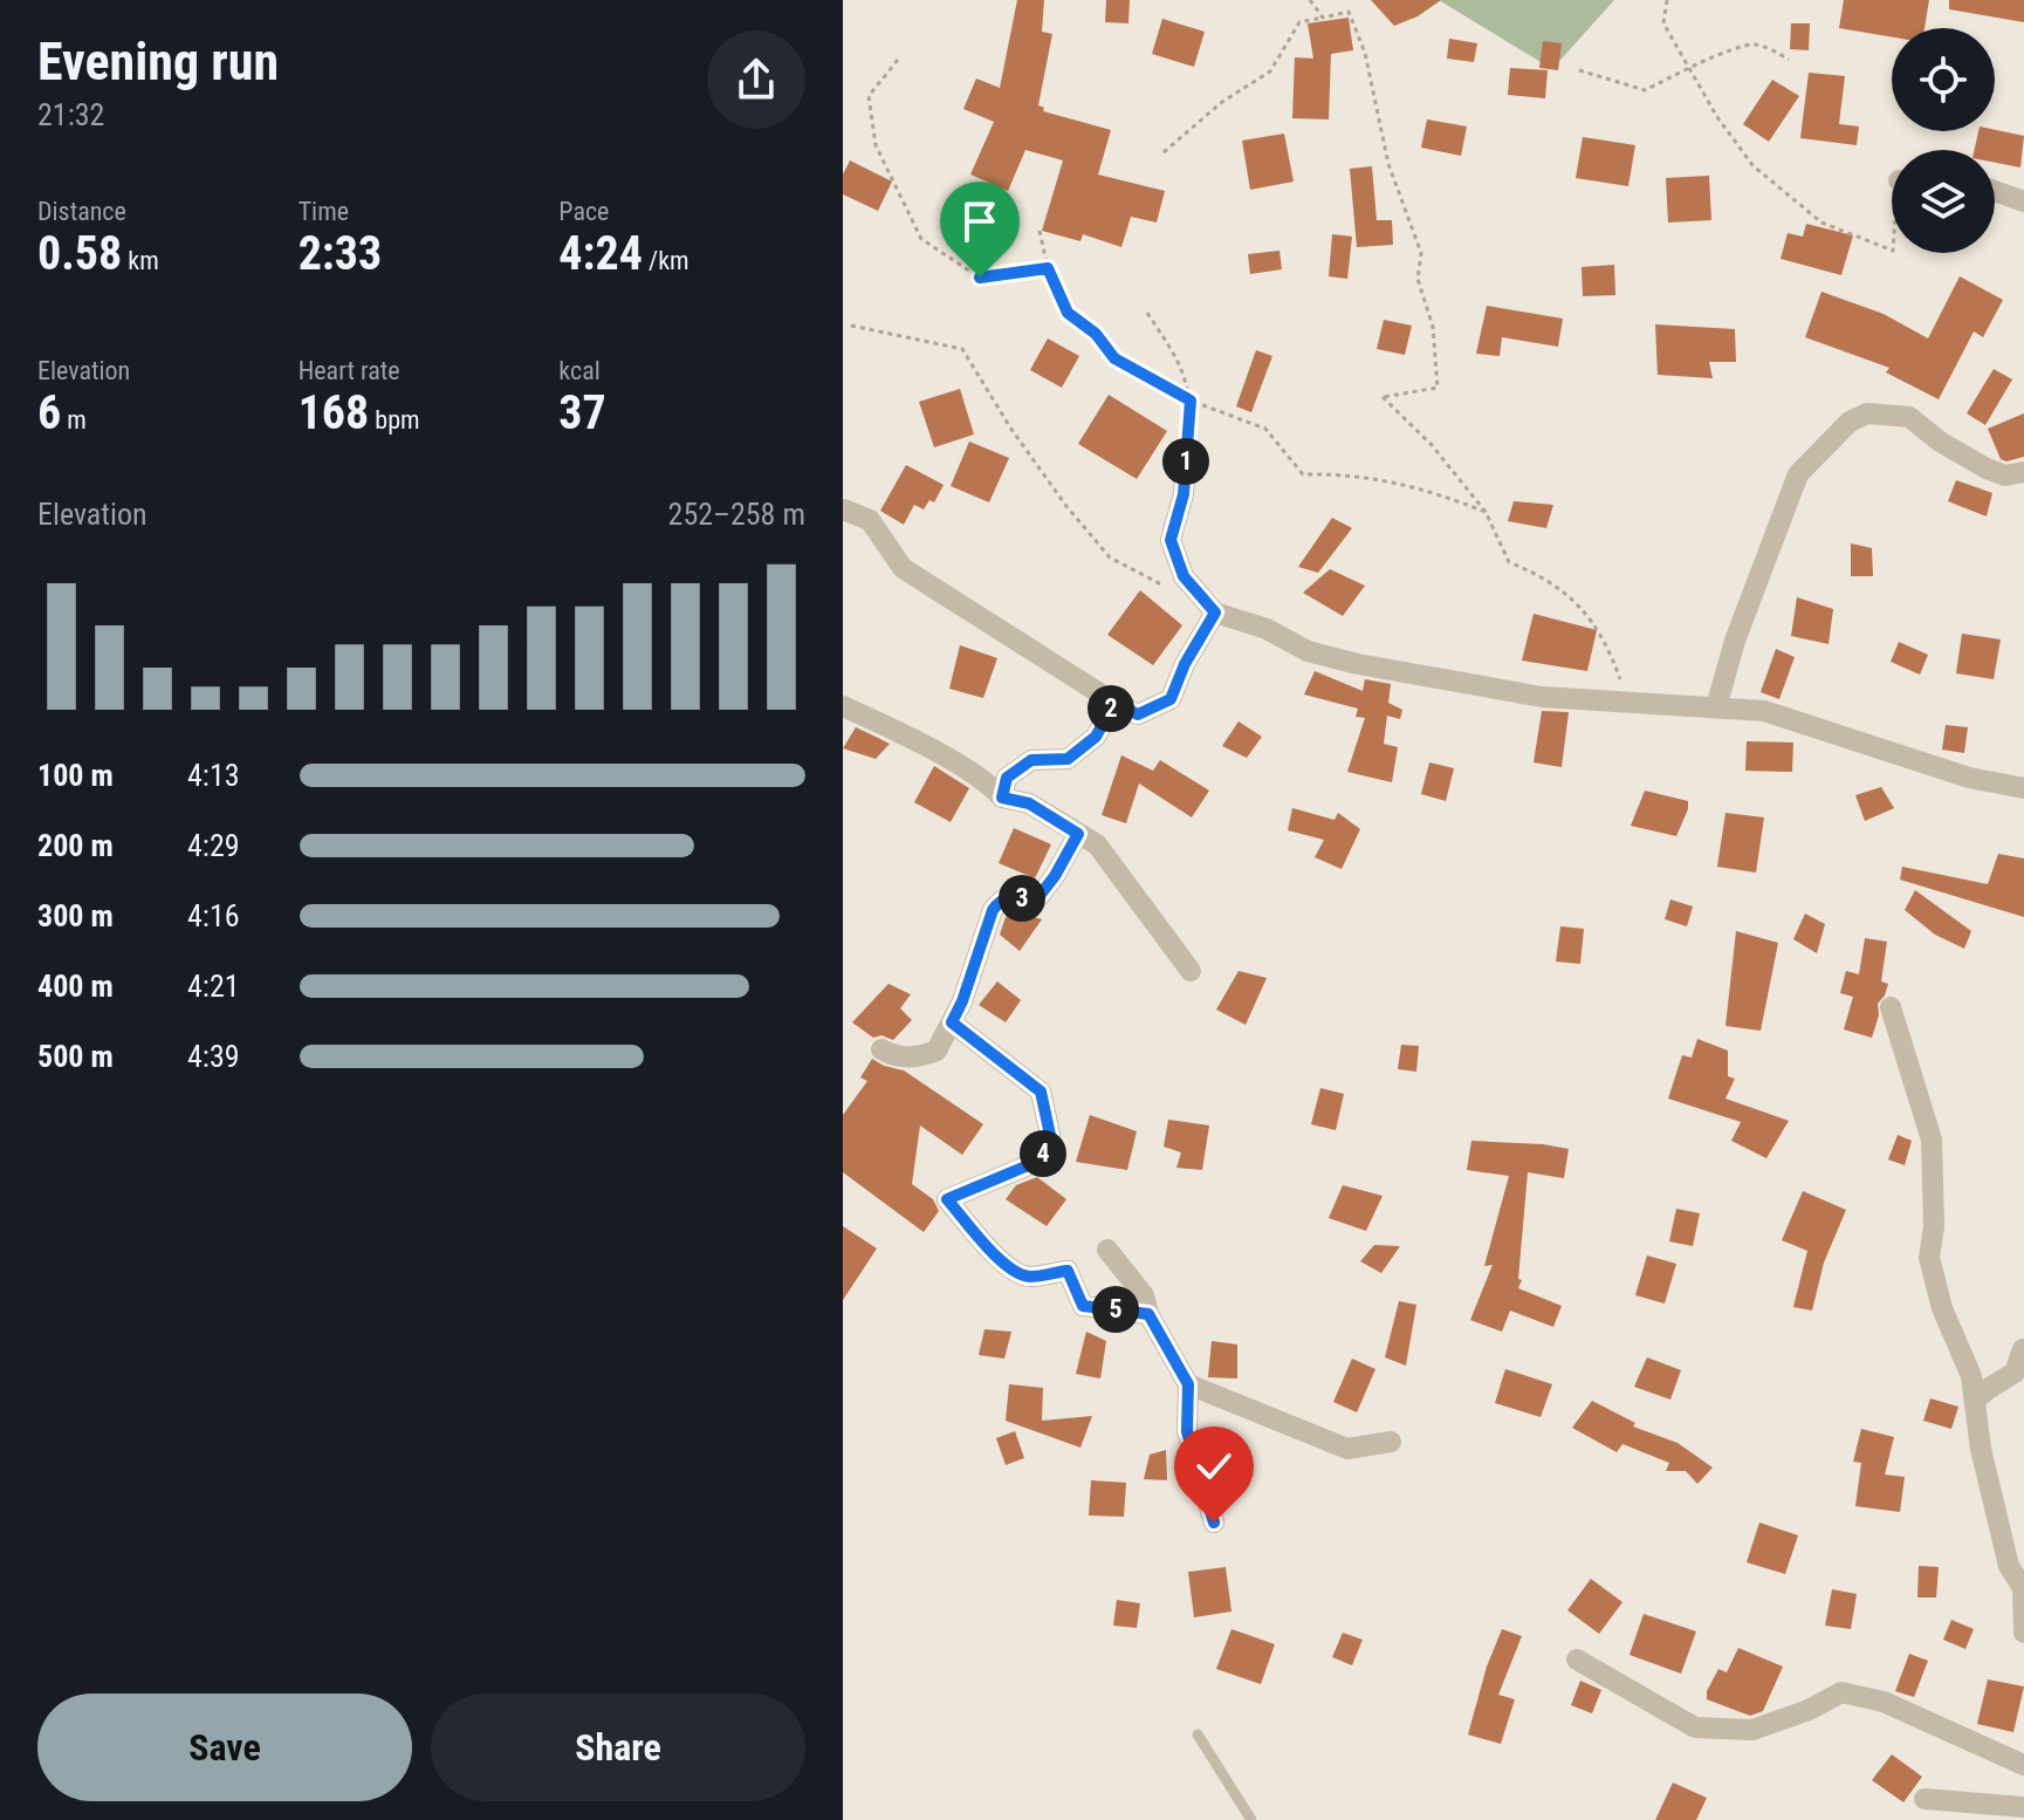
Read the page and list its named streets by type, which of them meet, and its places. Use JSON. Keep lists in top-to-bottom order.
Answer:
{
  "page": {
    "heading": ["Evening run", "21:32"],
    "stats": [
      ["Distance", "0.58 km"],
      ["Time", "2:33"],
      ["Pace", "4:24 /km"],
      ["Elevation", "6 m"],
      ["Heart rate", "168 bpm"],
      ["kcal", "37"]
    ],
    "pins": [
      "1",
      "2",
      "3",
      "4",
      "5"
    ],
    "chart": ["Elevation", "252–258 m"],
    "list": [
      {
        "name": "100 m",
        "note": "4:13"
      },
      {
        "name": "200 m",
        "note": "4:29"
      },
      {
        "name": "300 m",
        "note": "4:16"
      },
      {
        "name": "400 m",
        "note": "4:21"
      },
      {
        "name": "500 m",
        "note": "4:39"
      }
    ],
    "buttons": ["Save", "Share"]
  }
}
